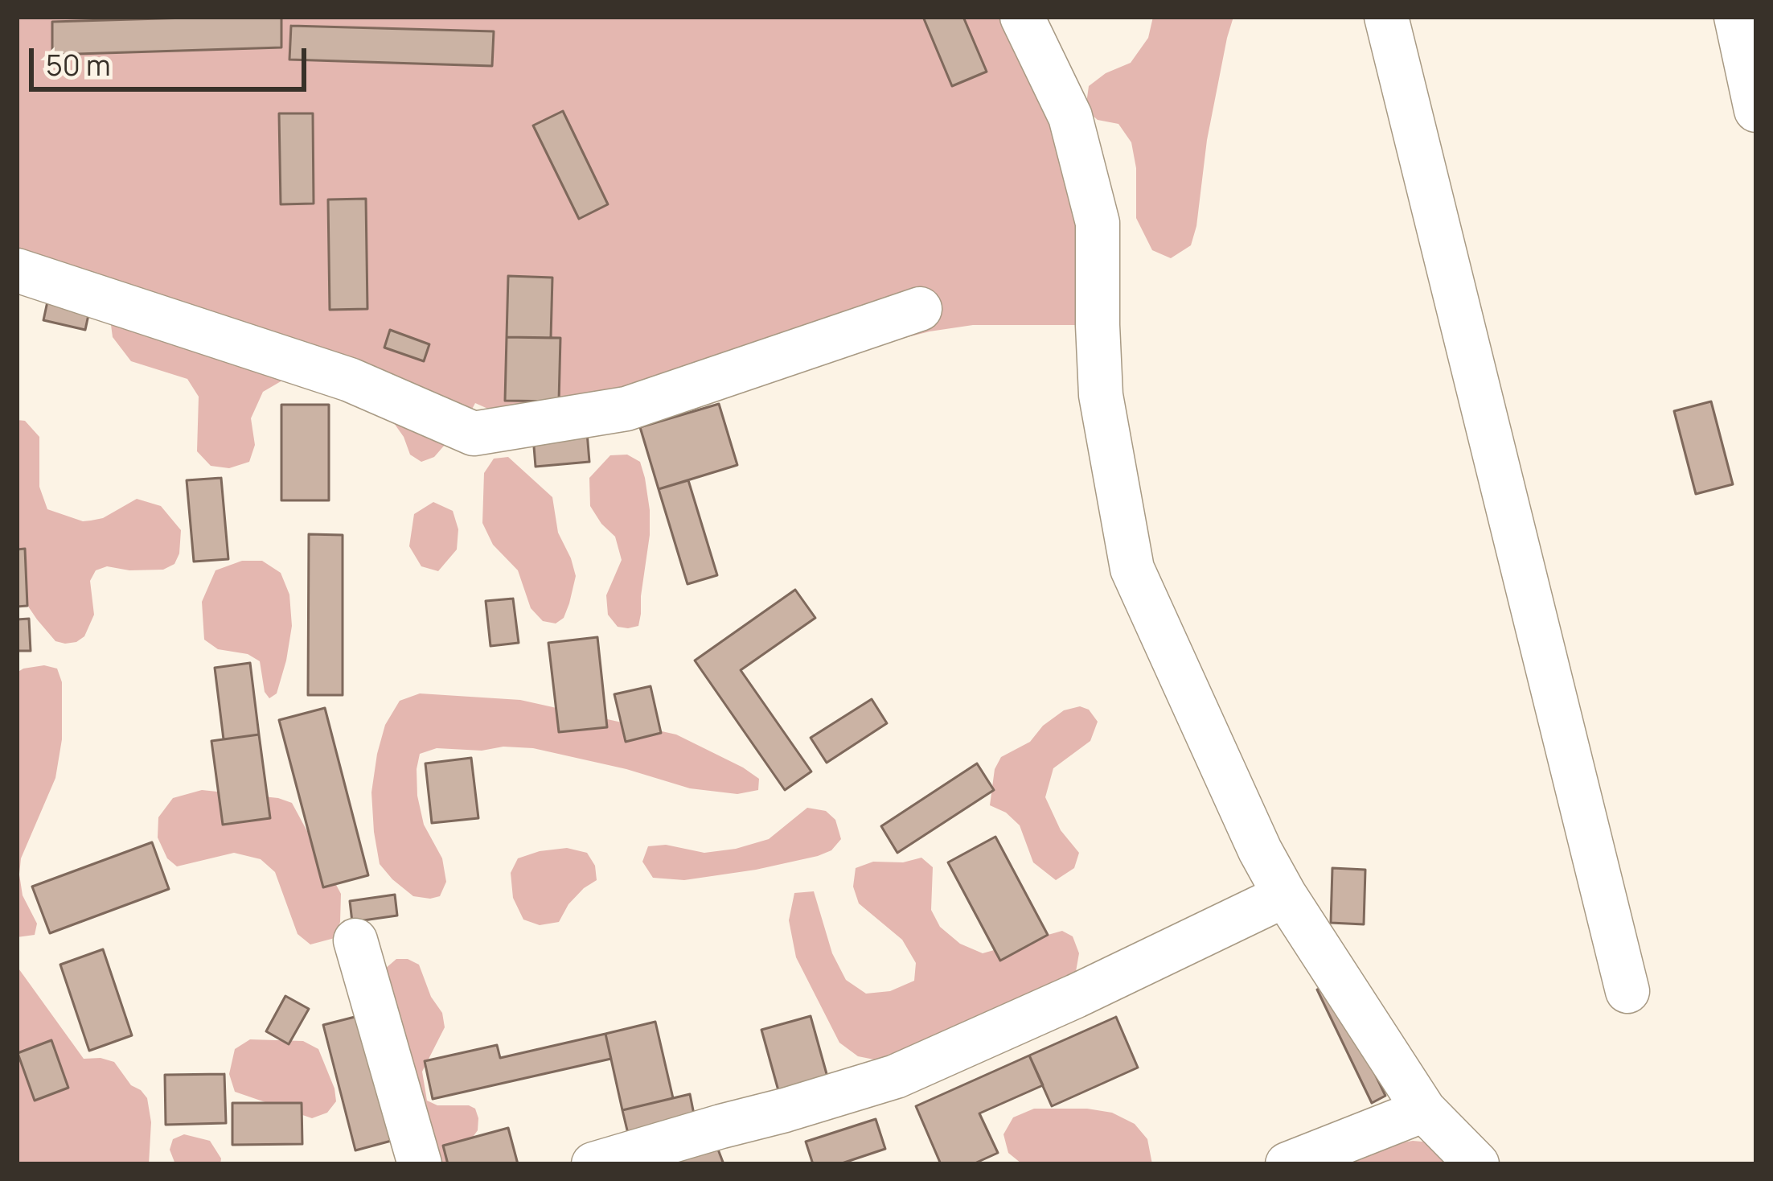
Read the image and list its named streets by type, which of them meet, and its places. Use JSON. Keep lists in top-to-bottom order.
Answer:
{
  "scale_bar": "50 m"
}
